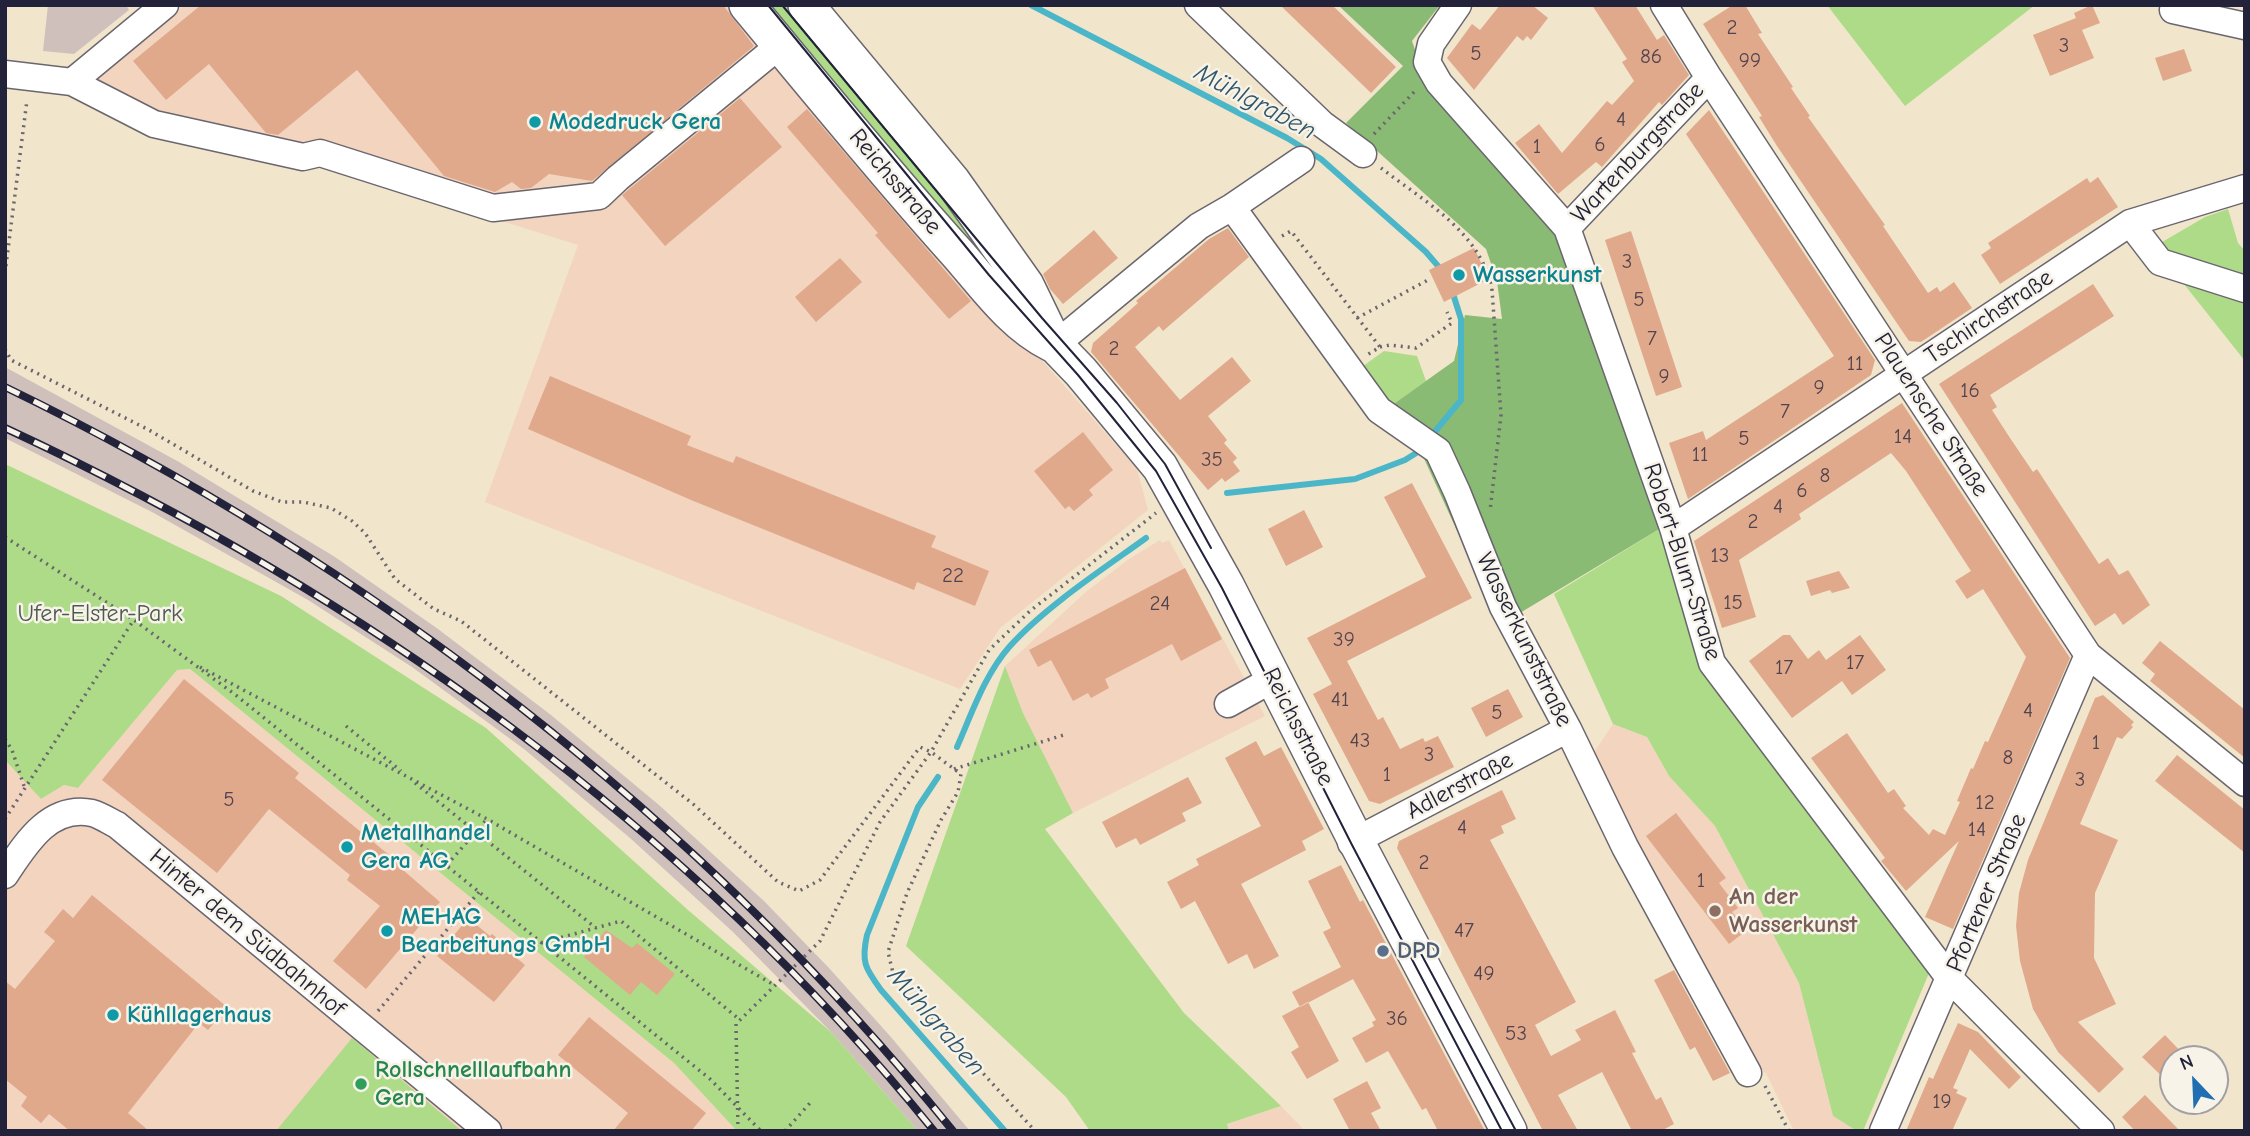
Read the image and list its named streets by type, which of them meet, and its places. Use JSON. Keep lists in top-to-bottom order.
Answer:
{
  "streets": {
    "main road": ["Reichsstraße"],
    "street": [
      "Wartenburgstraße",
      "Tschirchstraße",
      "Plauensche Straße",
      "Robert-Blum-Straße",
      "Wasserkunststraße",
      "Adlerstraße",
      "Pfortener Straße",
      "Hinter dem Südbahnhof"
    ]
  },
  "crossings": [
    ["Wartenburgstraße", "Plauensche Straße"],
    ["Wartenburgstraße", "Robert-Blum-Straße"],
    ["Reichsstraße", "Adlerstraße"],
    ["Tschirchstraße", "Plauensche Straße"],
    ["Tschirchstraße", "Robert-Blum-Straße"],
    ["Plauensche Straße", "Pfortener Straße"],
    ["Robert-Blum-Straße", "Pfortener Straße"],
    ["Wasserkunststraße", "Adlerstraße"]
  ],
  "water": ["Mühlgraben"],
  "parks": ["Ufer-Elster-Park"],
  "places": [
    "Modedruck Gera",
    "Wasserkunst",
    "Metallhandel Gera AG",
    "An der Wasserkunst",
    "MEHAG Bearbeitungs GmbH",
    "DPD",
    "Kühllagerhaus",
    "Rollschnelllaufbahn Gera"
  ],
  "house_numbers": [
    "2",
    "3",
    "5",
    "86",
    "99",
    "4",
    "6",
    "1",
    "3",
    "5",
    "7",
    "2",
    "11",
    "9",
    "9",
    "16",
    "7",
    "14",
    "5",
    "11",
    "35",
    "8",
    "6",
    "4",
    "2",
    "13",
    "22",
    "15",
    "24",
    "39",
    "17",
    "17",
    "41",
    "4",
    "5",
    "43",
    "1",
    "3",
    "8",
    "1",
    "3",
    "5",
    "12",
    "4",
    "14",
    "2",
    "1",
    "47",
    "49",
    "36",
    "53",
    "19"
  ],
  "north": "top left"
}
